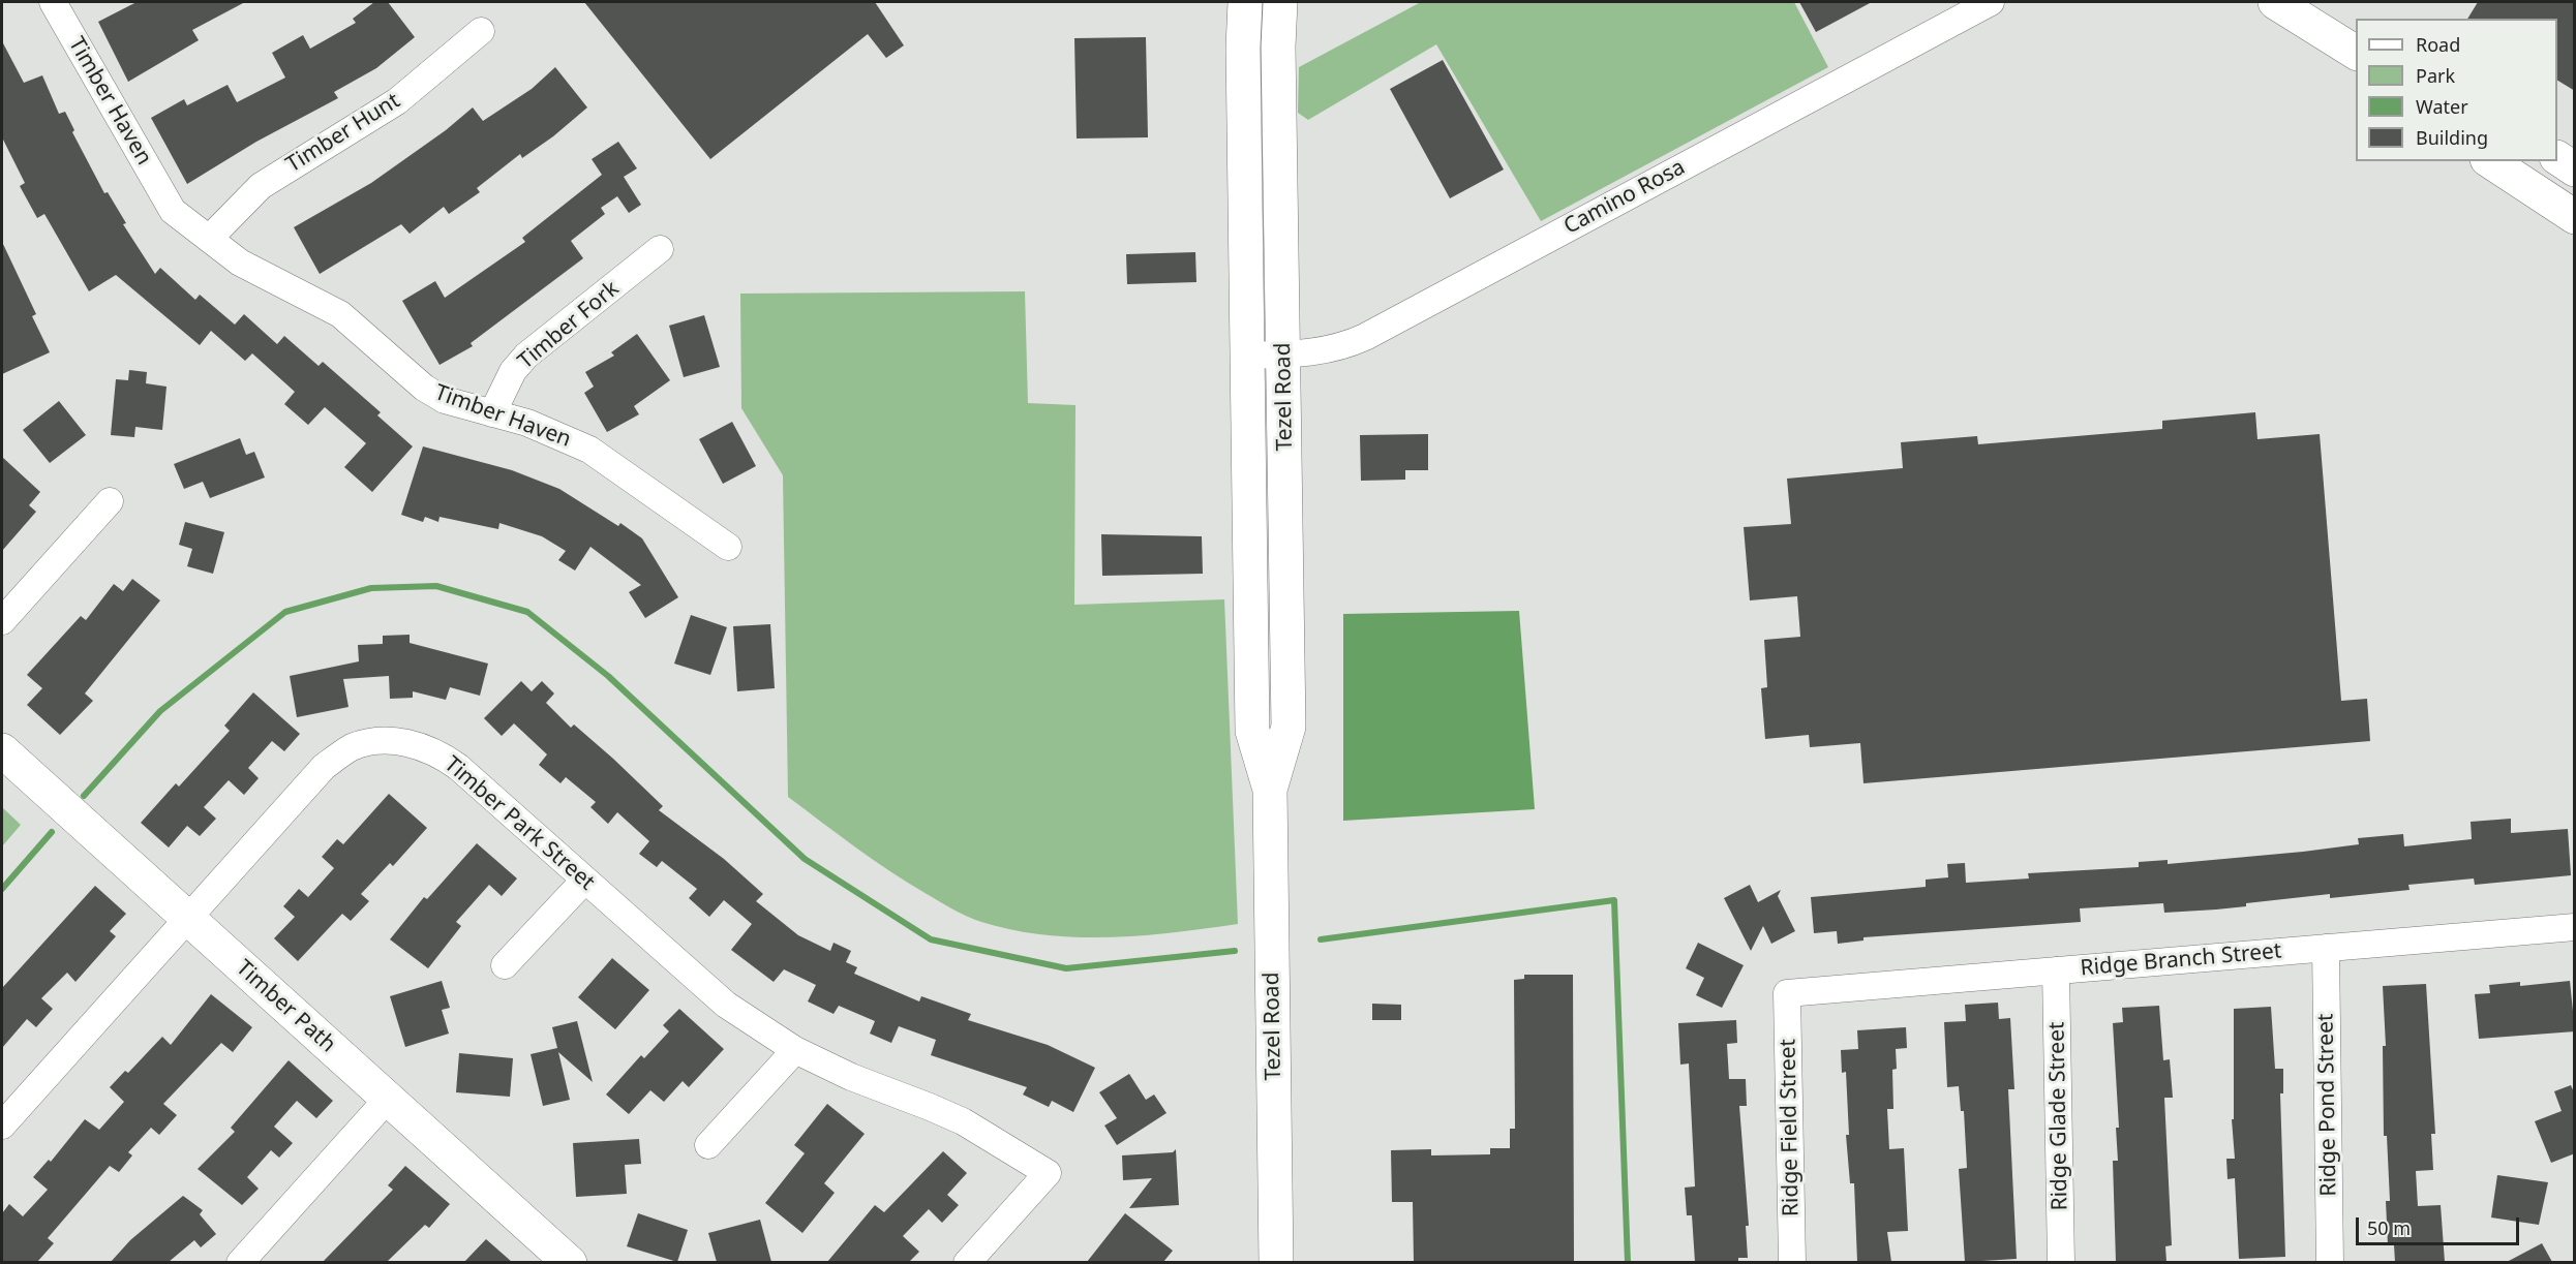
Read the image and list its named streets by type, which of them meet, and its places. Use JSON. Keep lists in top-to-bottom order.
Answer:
{
  "streets": {
    "main road": ["Tezel Road", "Timber Path"],
    "street": [
      "Timber Haven",
      "Timber Hunt",
      "Camino Rosa",
      "Timber Fork",
      "Timber Park Street",
      "Ridge Branch Street",
      "Ridge Pond Street",
      "Ridge Glade Street",
      "Ridge Field Street"
    ]
  },
  "crossings": [
    ["Timber Haven", "Timber Hunt"],
    ["Timber Haven", "Timber Fork"],
    ["Camino Rosa", "Tezel Road"],
    ["Timber Park Street", "Timber Path"],
    ["Ridge Branch Street", "Ridge Pond Street"],
    ["Ridge Branch Street", "Ridge Glade Street"],
    ["Ridge Branch Street", "Ridge Field Street"]
  ],
  "legend": [
    "Road",
    "Park",
    "Water",
    "Building"
  ],
  "scale_bar": "50 m"
}
